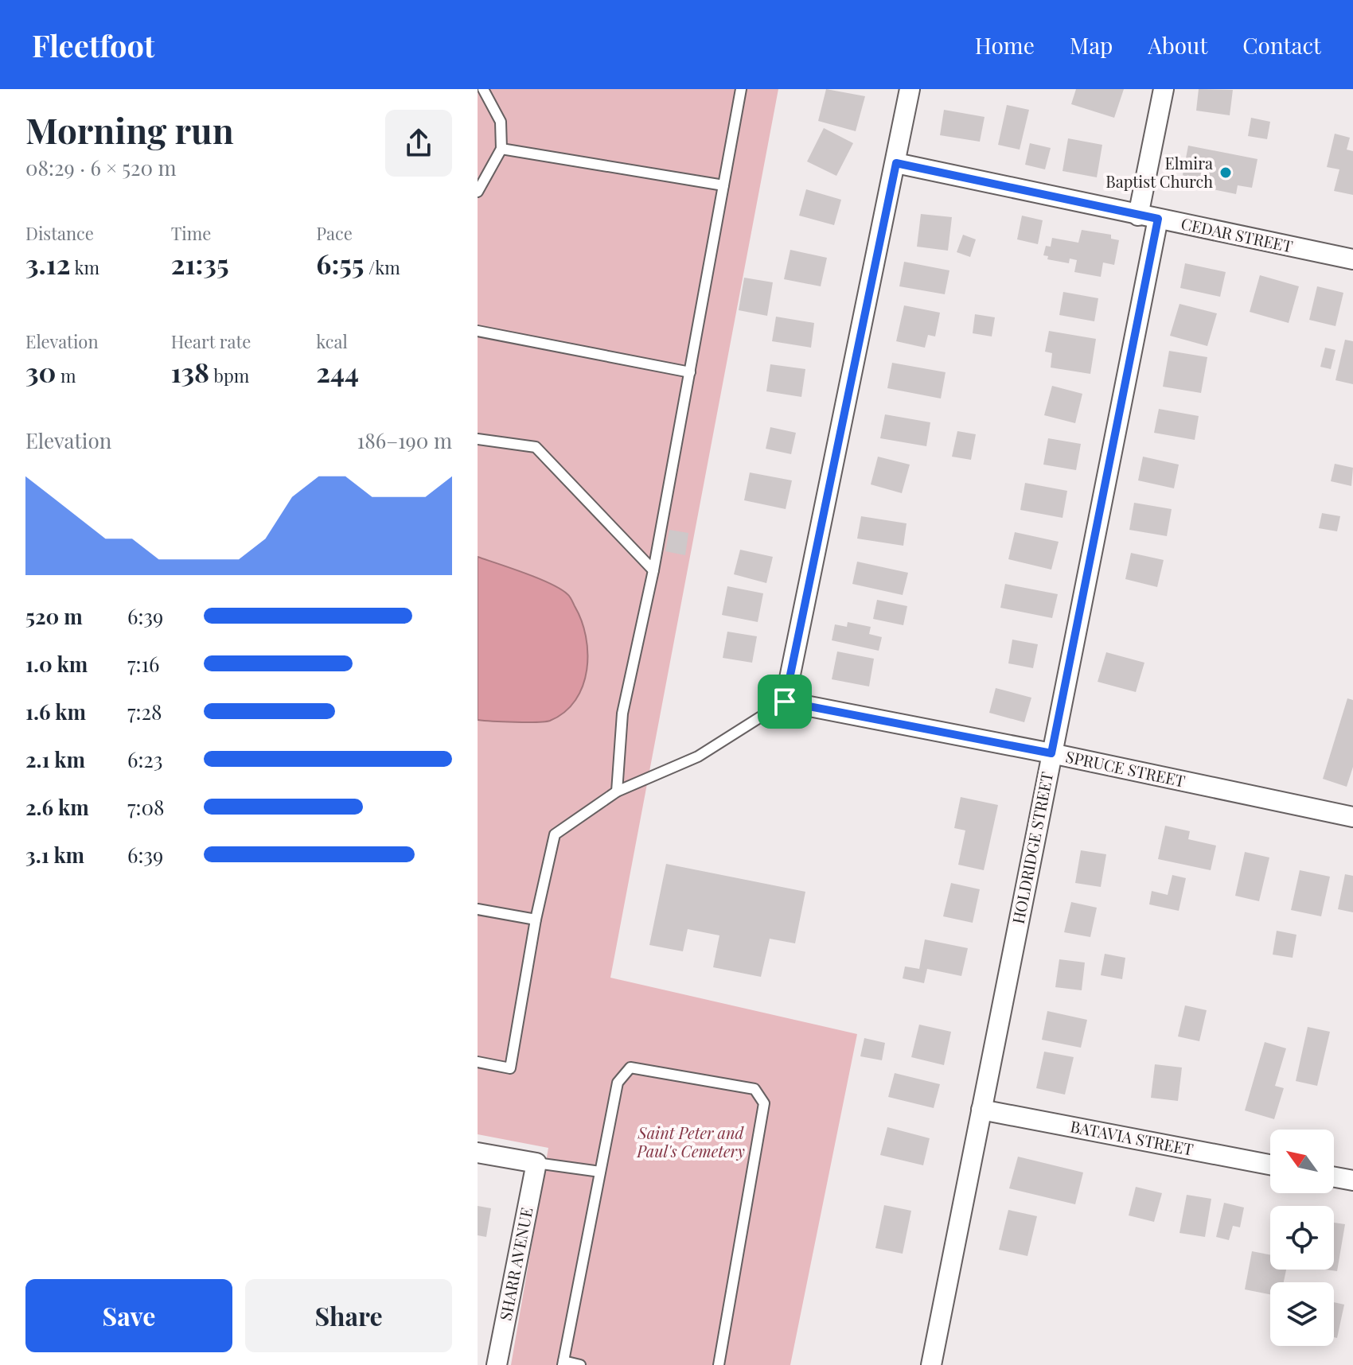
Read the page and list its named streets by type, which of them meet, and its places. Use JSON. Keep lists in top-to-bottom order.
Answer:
{
  "streets": {
    "street": [
      "CEDAR STREET",
      "SPRUCE STREET",
      "HOLDRIDGE STREET",
      "BATAVIA STREET",
      "SHARR AVENUE"
    ]
  },
  "crossings": [
    ["CEDAR STREET", "HOLDRIDGE STREET"],
    ["SPRUCE STREET", "HOLDRIDGE STREET"],
    ["HOLDRIDGE STREET", "BATAVIA STREET"]
  ],
  "parks": ["Saint Peter and Paul's Cemetery"],
  "places": ["Elmira Baptist Church"],
  "north": "top left",
  "page": {
    "header": "Fleetfoot",
    "nav": [
      "Home",
      "Map",
      "About",
      "Contact"
    ],
    "heading": ["Morning run", "08:29 · 6 × 520 m"],
    "stats": [
      ["Distance", "3.12 km"],
      ["Time", "21:35"],
      ["Pace", "6:55 /km"],
      ["Elevation", "30 m"],
      ["Heart rate", "138 bpm"],
      ["kcal", "244"]
    ],
    "chart": ["Elevation", "186–190 m"],
    "list": [
      {
        "name": "520 m",
        "note": "6:39"
      },
      {
        "name": "1.0 km",
        "note": "7:16"
      },
      {
        "name": "1.6 km",
        "note": "7:28"
      },
      {
        "name": "2.1 km",
        "note": "6:23"
      },
      {
        "name": "2.6 km",
        "note": "7:08"
      },
      {
        "name": "3.1 km",
        "note": "6:39"
      }
    ],
    "buttons": ["Save", "Share"]
  }
}
